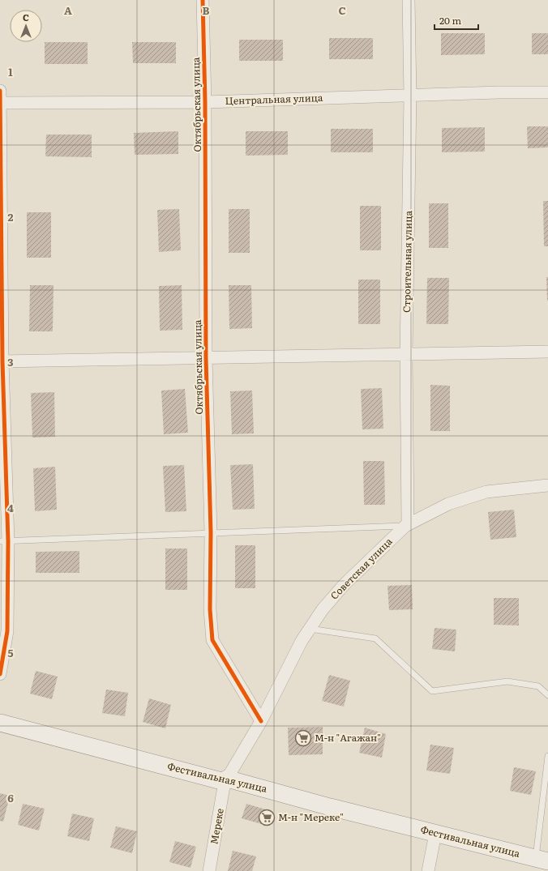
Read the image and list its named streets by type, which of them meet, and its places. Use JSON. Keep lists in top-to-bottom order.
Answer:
{
  "streets": {
    "street": [
      "Центральная улица",
      "Октябрьская улица",
      "Строительная улица",
      "Советская улица",
      "Фестивальная улица",
      "Мереке"
    ]
  },
  "crossings": [
    ["Центральная улица", "Октябрьская улица"],
    ["Центральная улица", "Строительная улица"],
    ["Октябрьская улица", "Советская улица"],
    ["Строительная улица", "Советская улица"],
    ["Советская улица", "Фестивальная улица"],
    ["Советская улица", "Мереке"],
    ["Фестивальная улица", "Мереке"]
  ],
  "places": {
    "supermarket": ["М-н \"Агажан\"", "М-н \"Мереке\""]
  },
  "scale_bar": "20 m",
  "north": "top",
  "grid": {
    "columns": ["A", "B", "C"],
    "rows": [
      "1",
      "2",
      "3",
      "4",
      "5",
      "6"
    ]
  }
}
